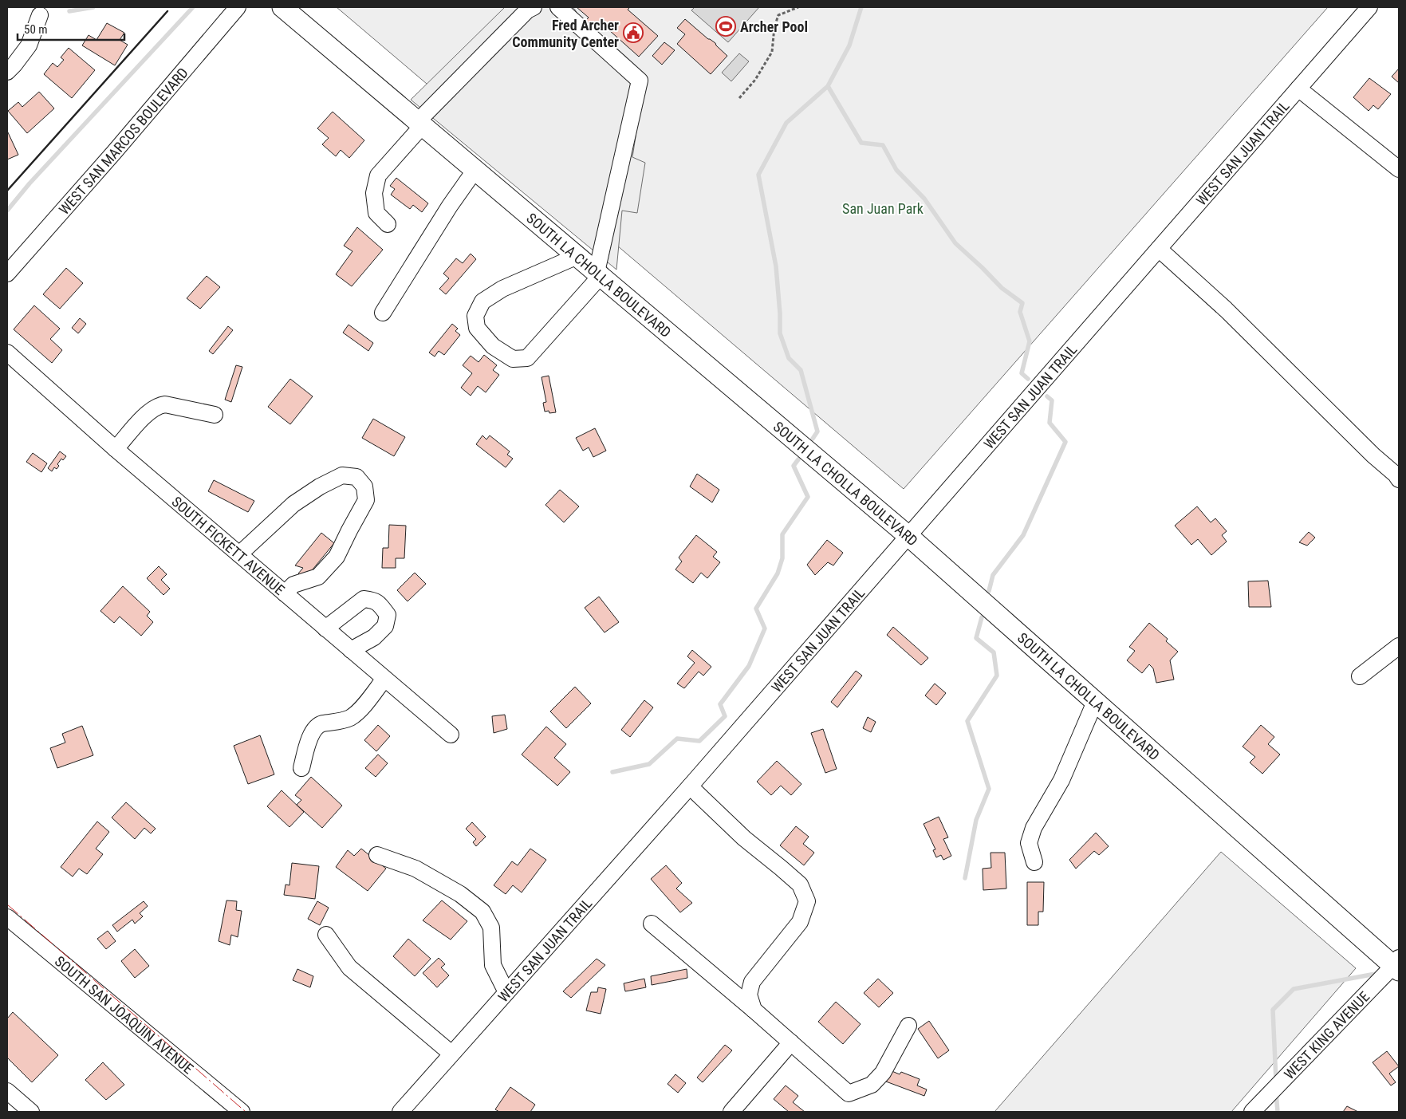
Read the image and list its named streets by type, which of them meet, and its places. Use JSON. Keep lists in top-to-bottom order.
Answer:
{
  "streets": {
    "main road": ["SOUTH LA CHOLLA BOULEVARD"],
    "street": [
      "WEST SAN MARCOS BOULEVARD",
      "WEST SAN JUAN TRAIL",
      "SOUTH FICKETT AVENUE",
      "SOUTH SAN JOAQUIN AVENUE",
      "WEST KING AVENUE"
    ]
  },
  "crossings": [
    ["WEST SAN JUAN TRAIL", "SOUTH LA CHOLLA BOULEVARD"],
    ["SOUTH LA CHOLLA BOULEVARD", "WEST KING AVENUE"]
  ],
  "parks": ["San Juan Park"],
  "places": {
    "sports": ["Archer Pool"],
    "public building": ["Fred Archer Community Center"]
  },
  "scale_bar": "50 m"
}
